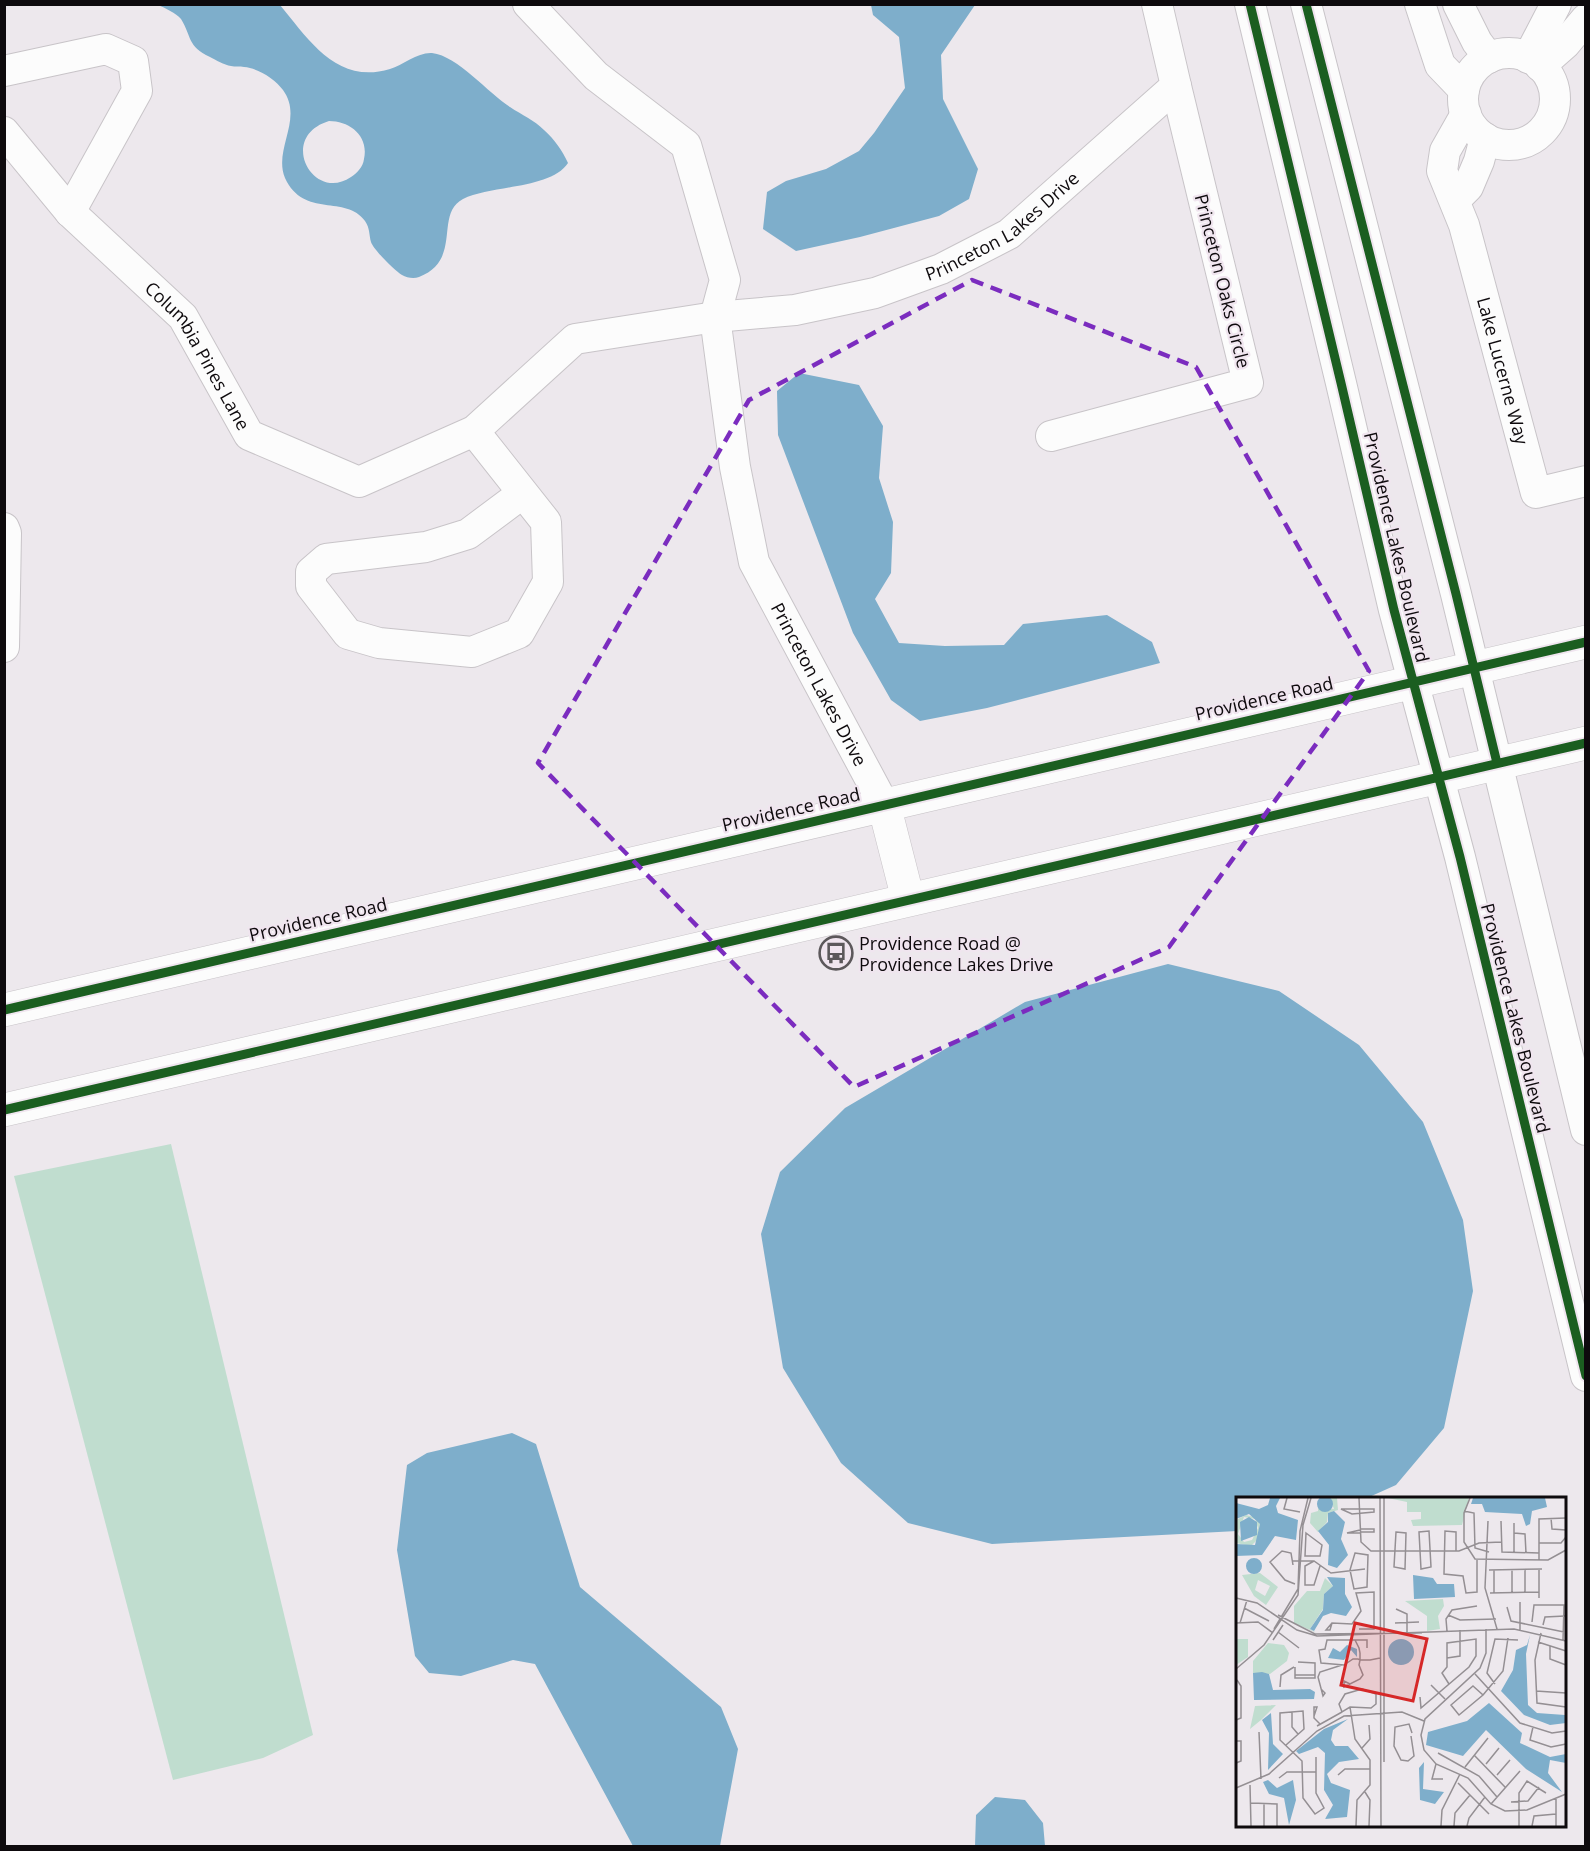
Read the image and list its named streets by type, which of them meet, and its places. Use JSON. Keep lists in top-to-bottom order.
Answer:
{
  "streets": {
    "main road": ["Providence Road"],
    "street": [
      "Princeton Lakes Drive",
      "Princeton Oaks Circle",
      "Columbia Pines Lane",
      "Lake Lucerne Way",
      "Providence Lakes Boulevard"
    ]
  },
  "crossings": [
    ["Princeton Lakes Drive", "Princeton Oaks Circle"],
    ["Princeton Lakes Drive", "Columbia Pines Lane"],
    ["Princeton Lakes Drive", "Providence Road"],
    ["Providence Lakes Boulevard", "Providence Road"]
  ],
  "places": {
    "bus stop": ["Providence Road @ Providence Lakes Drive"]
  }
}
